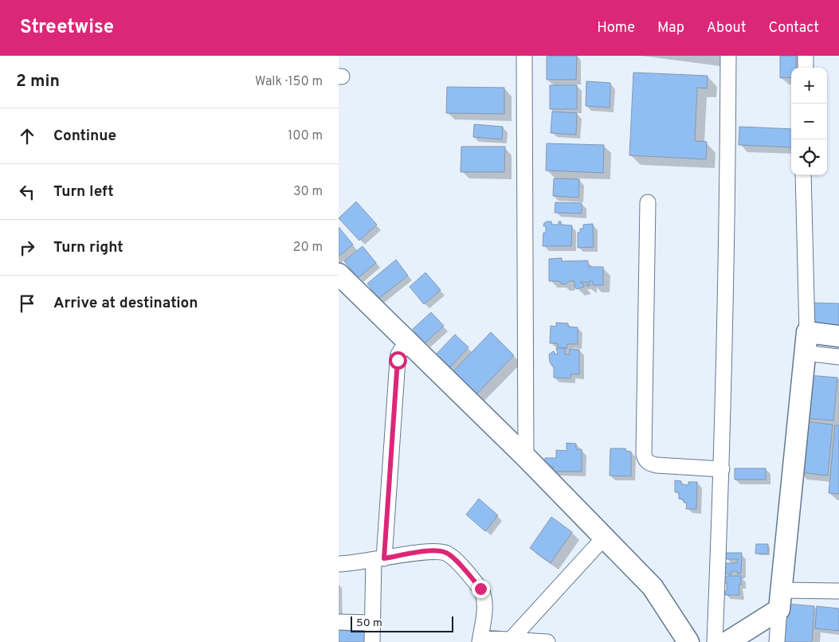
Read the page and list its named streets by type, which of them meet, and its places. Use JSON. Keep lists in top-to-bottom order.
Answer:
{
  "scale_bar": "50 m",
  "page": {
    "header": "Streetwise",
    "nav": [
      "Home",
      "Map",
      "About",
      "Contact"
    ],
    "heading": ["2 min", "Walk · 150 m"],
    "map_buttons": ["+", "−"],
    "list": [
      ["Continue", "100 m"],
      ["Turn left", "30 m"],
      ["Turn right", "20 m"],
      "Arrive at destination"
    ],
    "scale": "50 m"
  }
}
